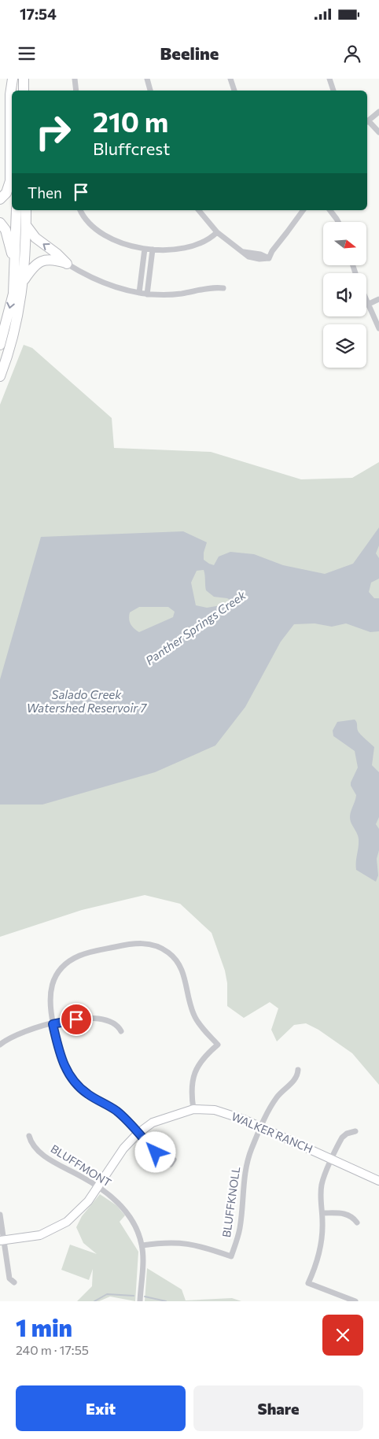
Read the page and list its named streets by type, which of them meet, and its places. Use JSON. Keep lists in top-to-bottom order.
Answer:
{
  "streets": {
    "street": ["WALKER RANCH", "BLUFFMONT", "BLUFFKNOLL"]
  },
  "crossings": [
    ["WALKER RANCH", "BLUFFMONT"],
    ["WALKER RANCH", "BLUFFKNOLL"],
    ["BLUFFMONT", "BLUFFKNOLL"]
  ],
  "water": ["Panther Springs Creek", "Salado Creek Watershed Reservoir 7"],
  "north": "right",
  "page": {
    "status": "17:54",
    "header": "Beeline",
    "turn": ["210 m", "Bluffcrest"],
    "then": "Then",
    "heading": ["1 min", "240 m · 17:55"],
    "buttons": ["Exit", "Share"]
  }
}
